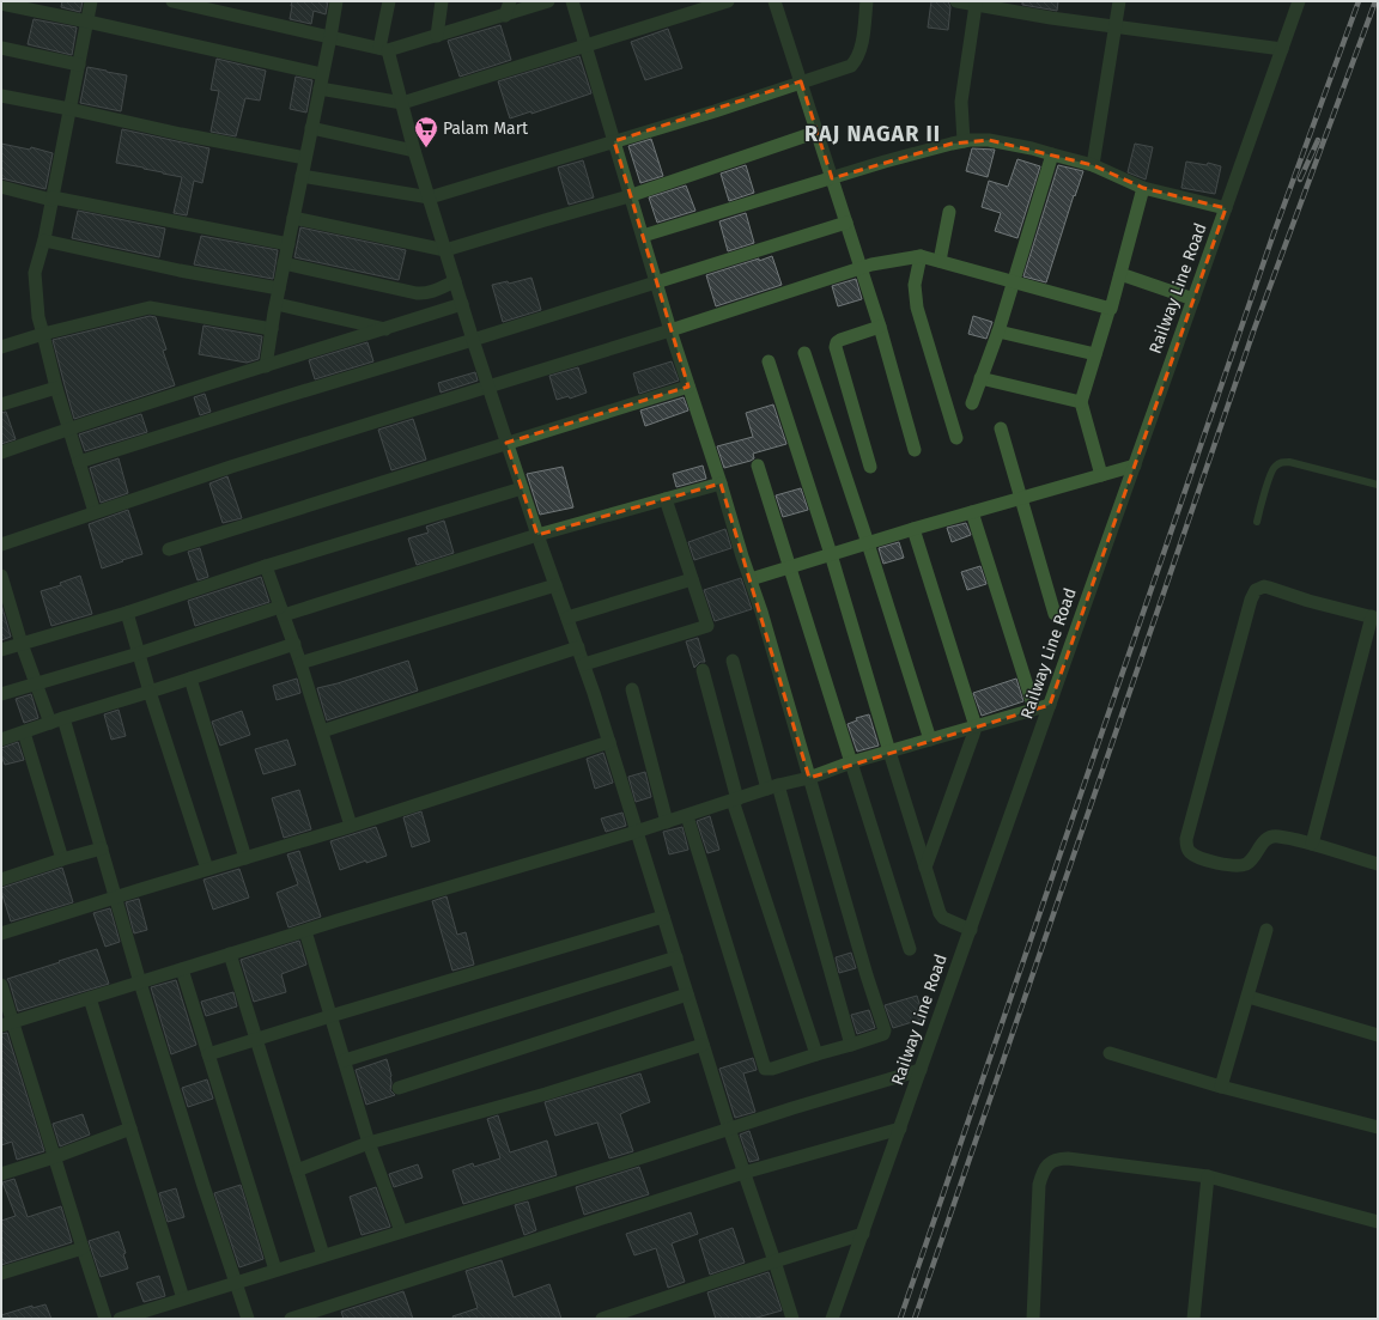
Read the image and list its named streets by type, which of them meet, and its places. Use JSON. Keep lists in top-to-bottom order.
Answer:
{
  "streets": {
    "street": ["Railway Line Road"]
  },
  "districts": ["RAJ NAGAR II"],
  "places": {
    "supermarket": ["Palam Mart"]
  }
}
